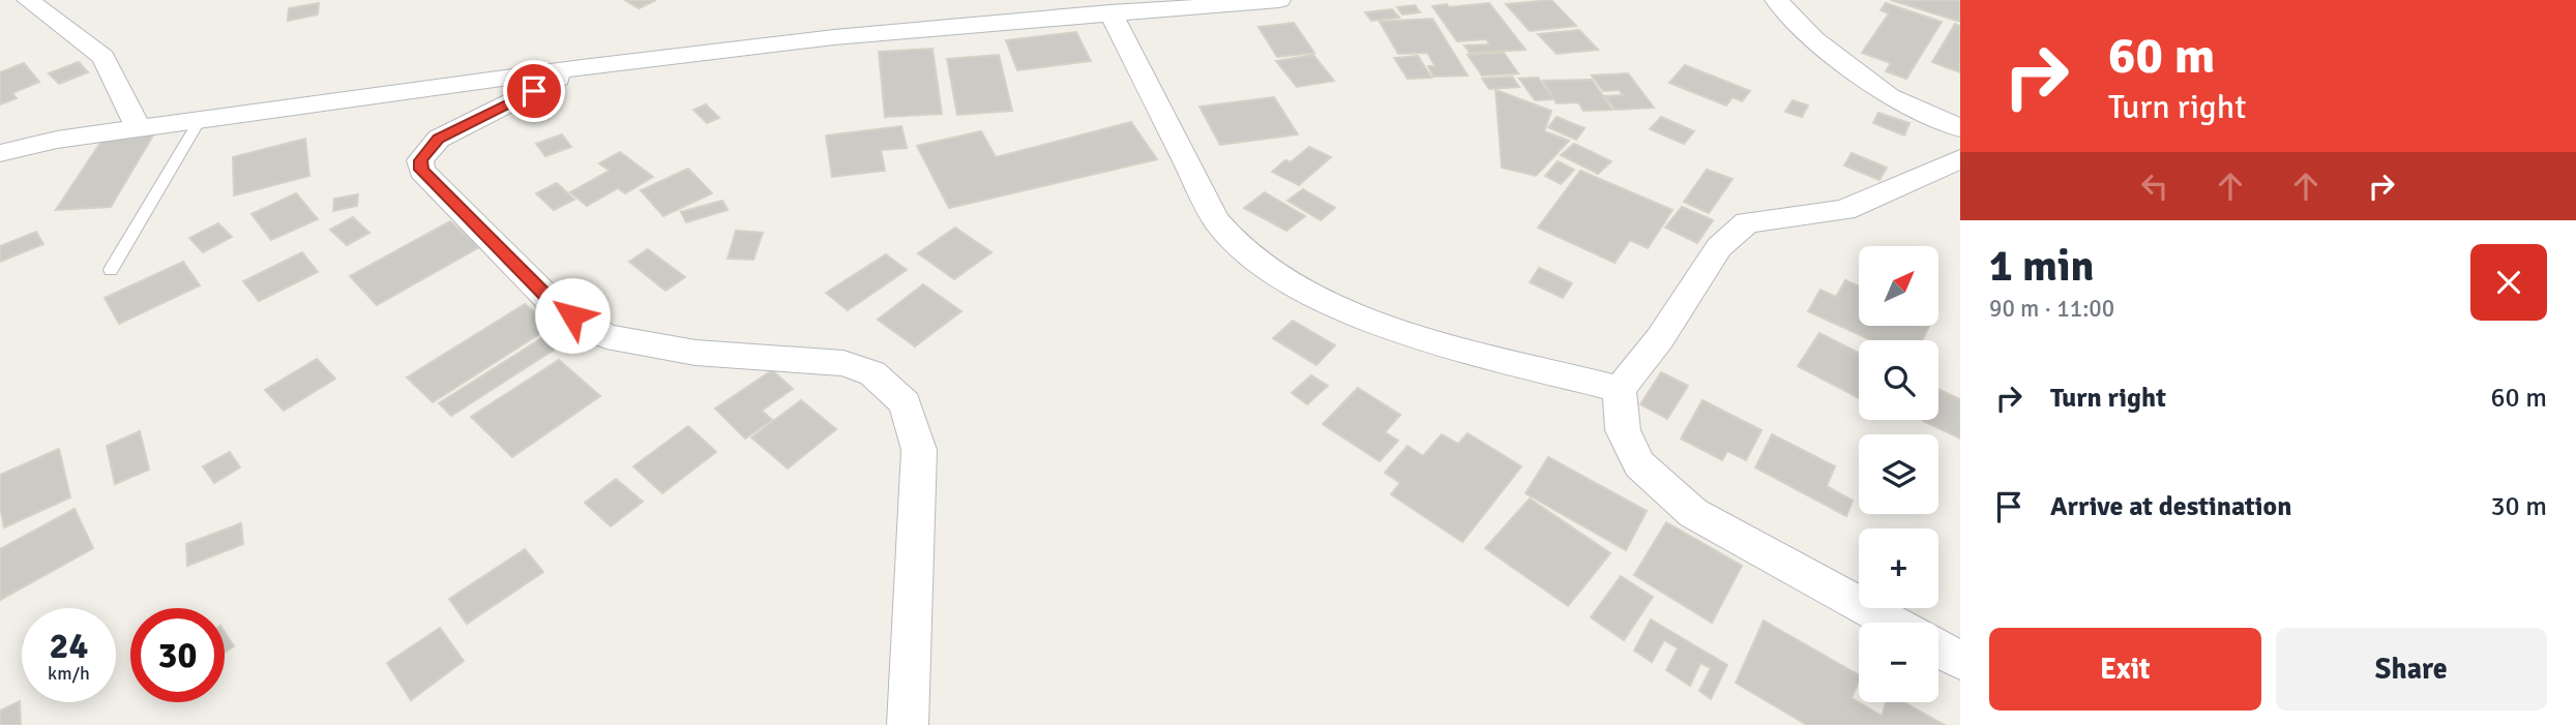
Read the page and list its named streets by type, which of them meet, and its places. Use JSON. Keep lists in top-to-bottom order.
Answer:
{
  "north": "top right",
  "page": {
    "turn": ["60 m", "Turn right"],
    "heading": ["1 min", "90 m · 11:00"],
    "map_buttons": ["+", "−"],
    "list": [
      {
        "name": "Turn right",
        "value": "60 m"
      },
      {
        "name": "Arrive at destination",
        "value": "30 m"
      }
    ],
    "speed": "24 km/h",
    "limit": "30",
    "buttons": ["Exit", "Share"]
  }
}
